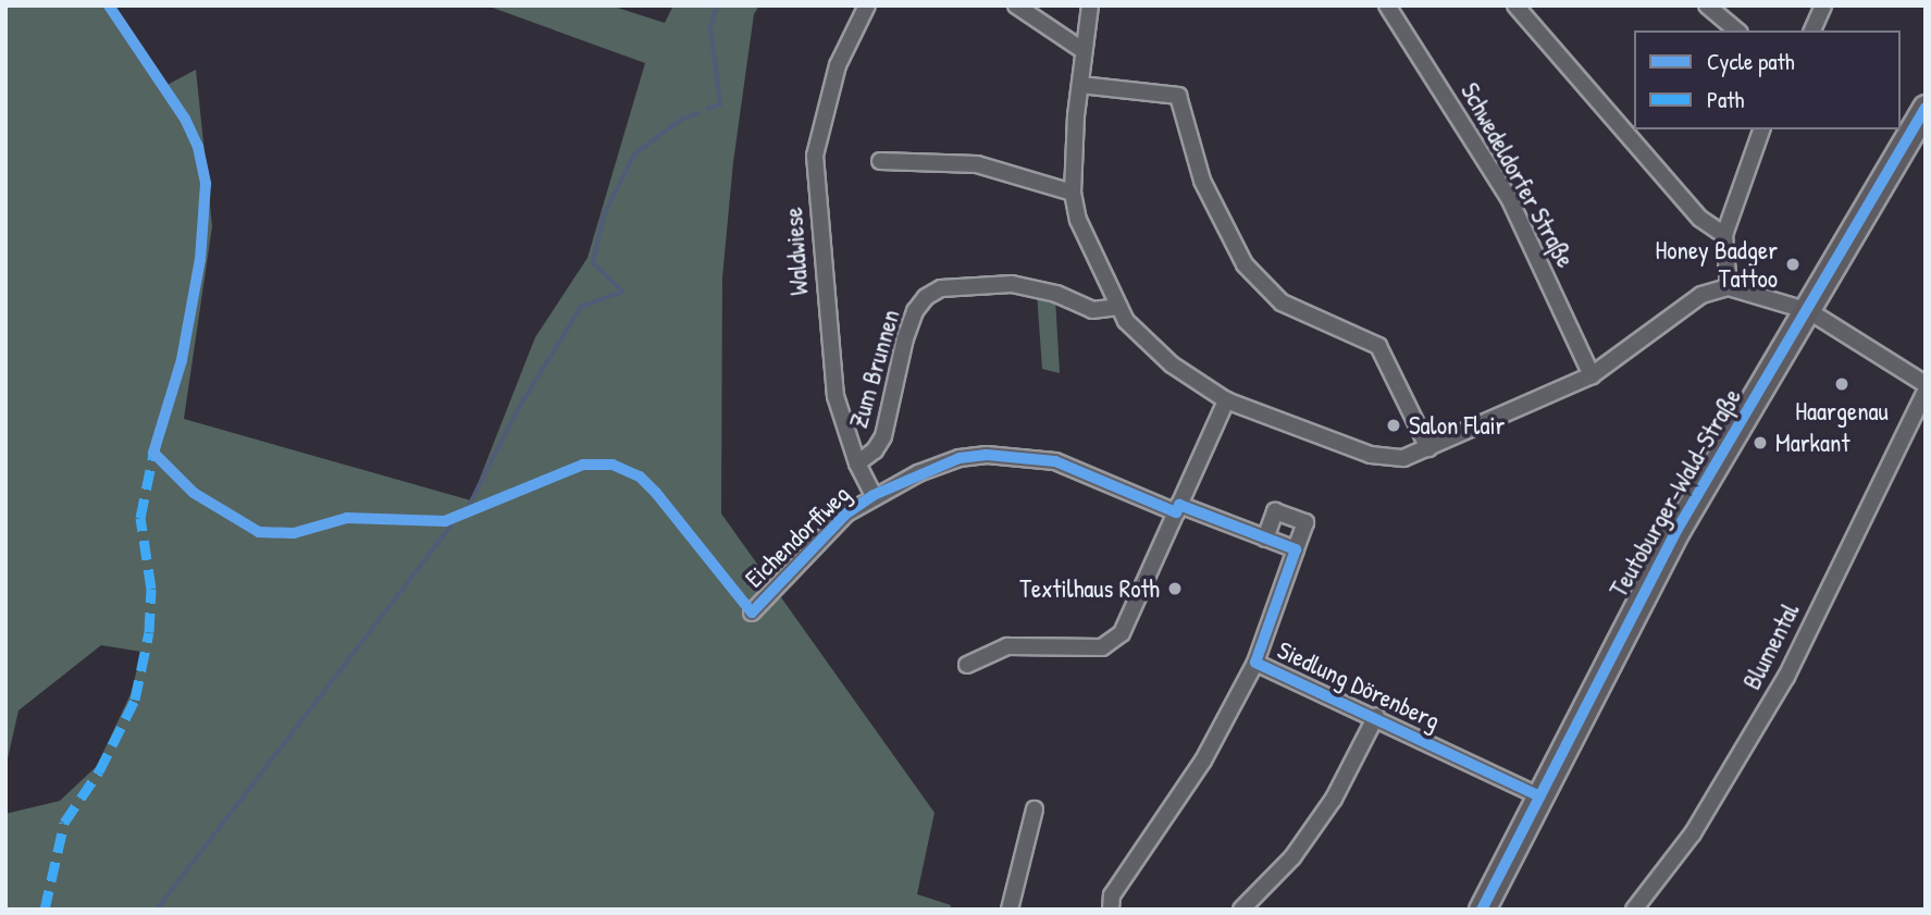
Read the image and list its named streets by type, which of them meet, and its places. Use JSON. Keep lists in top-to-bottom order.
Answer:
{
  "streets": {
    "main road": ["Teutoburger-Wald-Straße"],
    "street": [
      "Schwedeldorfer Straße",
      "Waldwiese",
      "Zum Brunnen",
      "Eichendorffweg",
      "Blumental",
      "Siedlung Dörenberg"
    ]
  },
  "crossings": [
    ["Waldwiese", "Zum Brunnen"],
    ["Waldwiese", "Eichendorffweg"],
    ["Teutoburger-Wald-Straße", "Siedlung Dörenberg"]
  ],
  "places": [
    "Honey Badger Tattoo",
    "Haargenau",
    "Salon Flair",
    "Markant",
    "Textilhaus Roth"
  ],
  "legend": ["Cycle path", "Path"]
}
